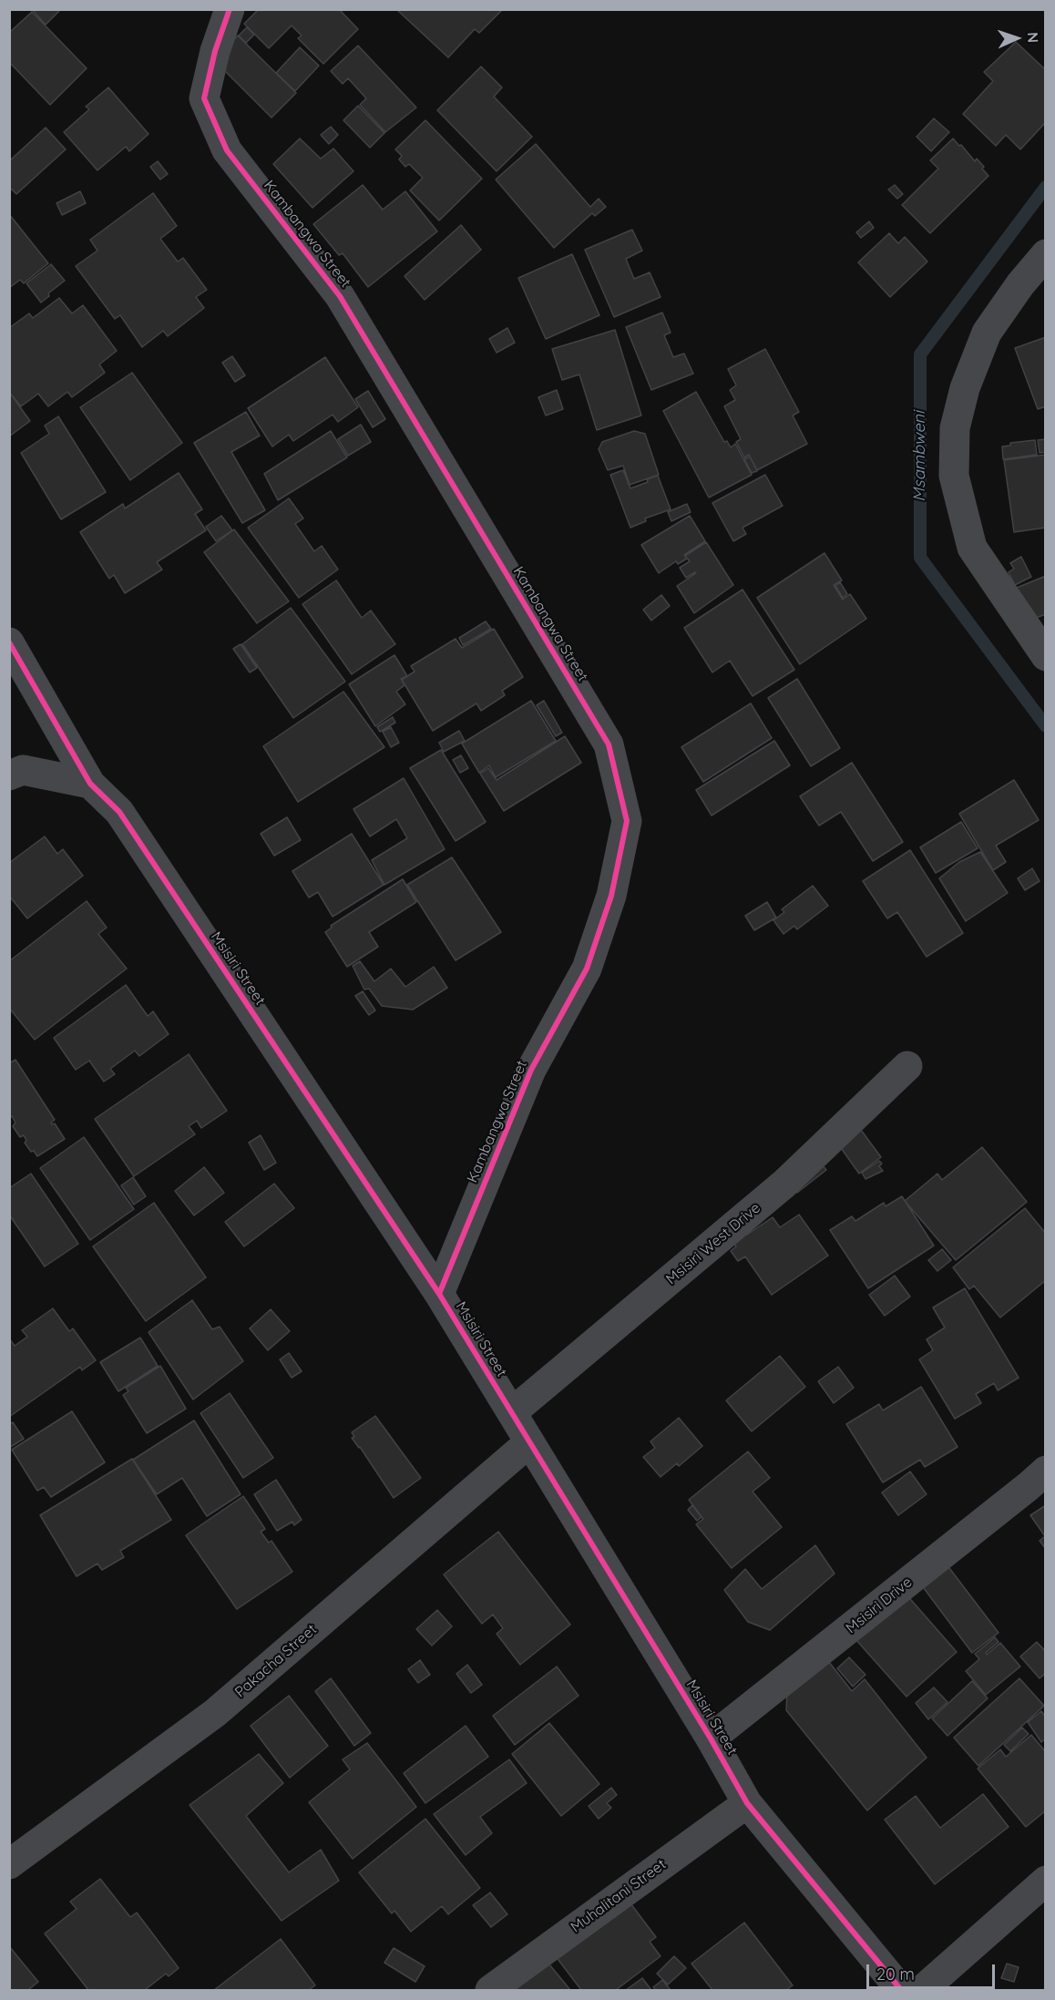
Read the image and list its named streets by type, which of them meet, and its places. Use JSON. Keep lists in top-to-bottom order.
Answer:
{
  "streets": {
    "street": [
      "Kambangwa Street",
      "Msisiri Street",
      "Msisiri West Drive",
      "Msisiri Drive",
      "Pakacha Street",
      "Muhalitani Street"
    ]
  },
  "crossings": [
    ["Kambangwa Street", "Msisiri Street"],
    ["Msisiri Street", "Msisiri West Drive"],
    ["Msisiri Street", "Msisiri Drive"],
    ["Msisiri Street", "Pakacha Street"],
    ["Msisiri Street", "Muhalitani Street"]
  ],
  "water": ["Msambweni"],
  "scale_bar": "20 m",
  "north": "right"
}
